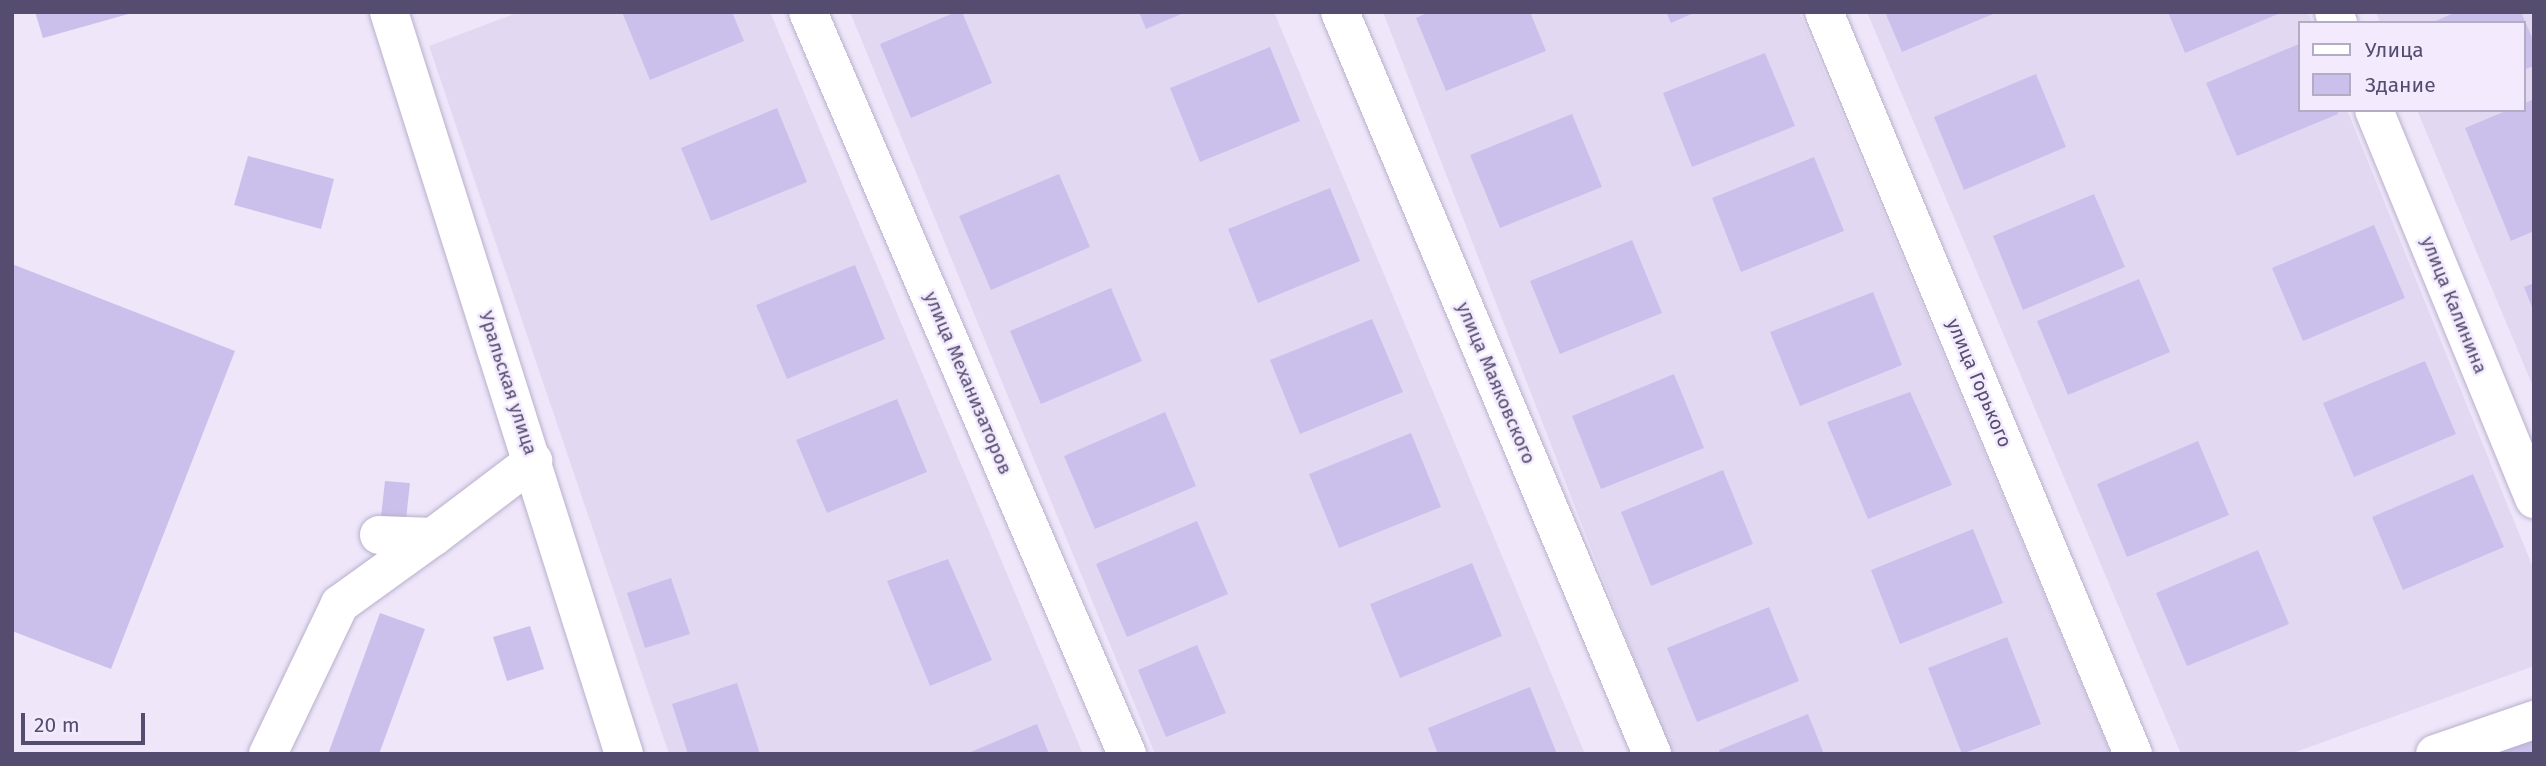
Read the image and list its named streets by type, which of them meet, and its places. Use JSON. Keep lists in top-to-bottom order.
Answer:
{
  "streets": {
    "street": [
      "улица Калинина",
      "Уральская улица",
      "улица Механизаторов",
      "улица Маяковского",
      "улица Горького"
    ]
  },
  "legend": ["Улица", "Здание"],
  "scale_bar": "20 m"
}
